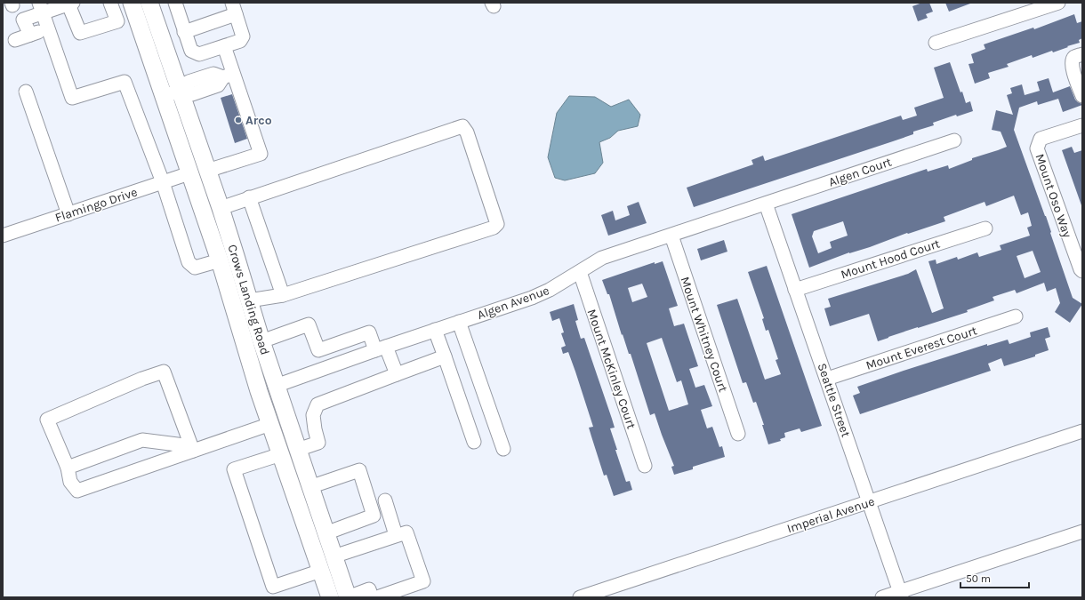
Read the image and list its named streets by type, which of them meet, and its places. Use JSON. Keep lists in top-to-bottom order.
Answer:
{
  "streets": {
    "main road": ["Crows Landing Road"],
    "street": [
      "Algen Court",
      "Mount Oso Way",
      "Flamingo Drive",
      "Mount Hood Court",
      "Algen Avenue",
      "Mount Whitney Court",
      "Mount Everest Court",
      "Mount McKinley Court",
      "Seattle Street",
      "Imperial Avenue"
    ]
  },
  "crossings": [
    ["Algen Court", "Algen Avenue"],
    ["Algen Court", "Seattle Street"],
    ["Flamingo Drive", "Crows Landing Road"],
    ["Mount Hood Court", "Seattle Street"],
    ["Crows Landing Road", "Algen Avenue"],
    ["Algen Avenue", "Mount Whitney Court"],
    ["Algen Avenue", "Mount McKinley Court"],
    ["Algen Avenue", "Seattle Street"],
    ["Mount Everest Court", "Seattle Street"],
    ["Seattle Street", "Imperial Avenue"]
  ],
  "places": ["Arco"],
  "scale_bar": "50 m"
}
